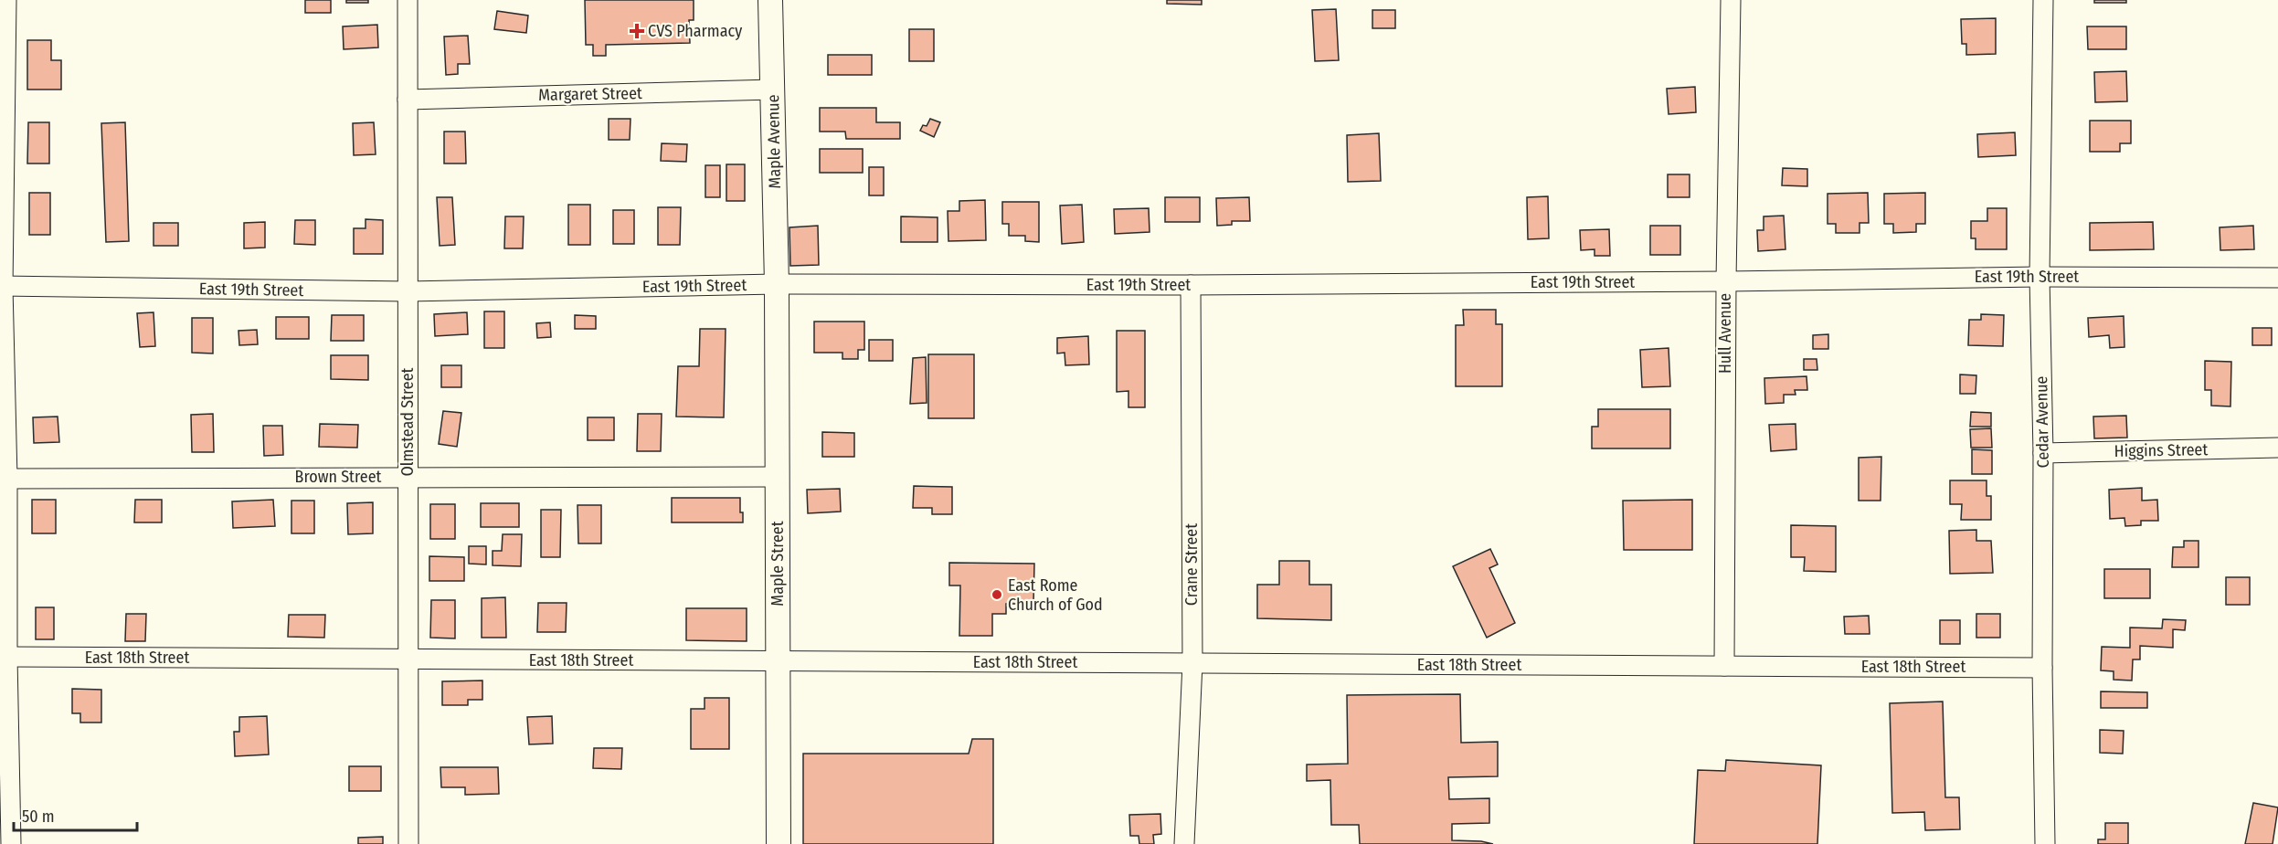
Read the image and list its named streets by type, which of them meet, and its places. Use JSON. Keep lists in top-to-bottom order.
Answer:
{
  "streets": {
    "main road": ["Maple Avenue", "Maple Street"],
    "street": [
      "Margaret Street",
      "East 19th Street",
      "Hull Avenue",
      "Olmstead Street",
      "Cedar Avenue",
      "Higgins Street",
      "Brown Street",
      "Crane Street",
      "East 18th Street"
    ]
  },
  "crossings": [
    ["Margaret Street", "Maple Avenue"],
    ["Margaret Street", "Olmstead Street"],
    ["Maple Avenue", "East 19th Street"],
    ["Maple Avenue", "Maple Street"],
    ["East 19th Street", "Hull Avenue"],
    ["East 19th Street", "Olmstead Street"],
    ["East 19th Street", "Cedar Avenue"],
    ["East 19th Street", "Maple Street"],
    ["East 19th Street", "Crane Street"],
    ["Hull Avenue", "East 18th Street"],
    ["Olmstead Street", "Brown Street"],
    ["Olmstead Street", "East 18th Street"],
    ["Cedar Avenue", "Higgins Street"],
    ["Cedar Avenue", "East 18th Street"],
    ["Brown Street", "Maple Street"],
    ["Maple Street", "East 18th Street"],
    ["Crane Street", "East 18th Street"]
  ],
  "places": {
    "health": ["CVS Pharmacy"],
    "other": ["East Rome Church of God"]
  },
  "scale_bar": "50 m"
}
